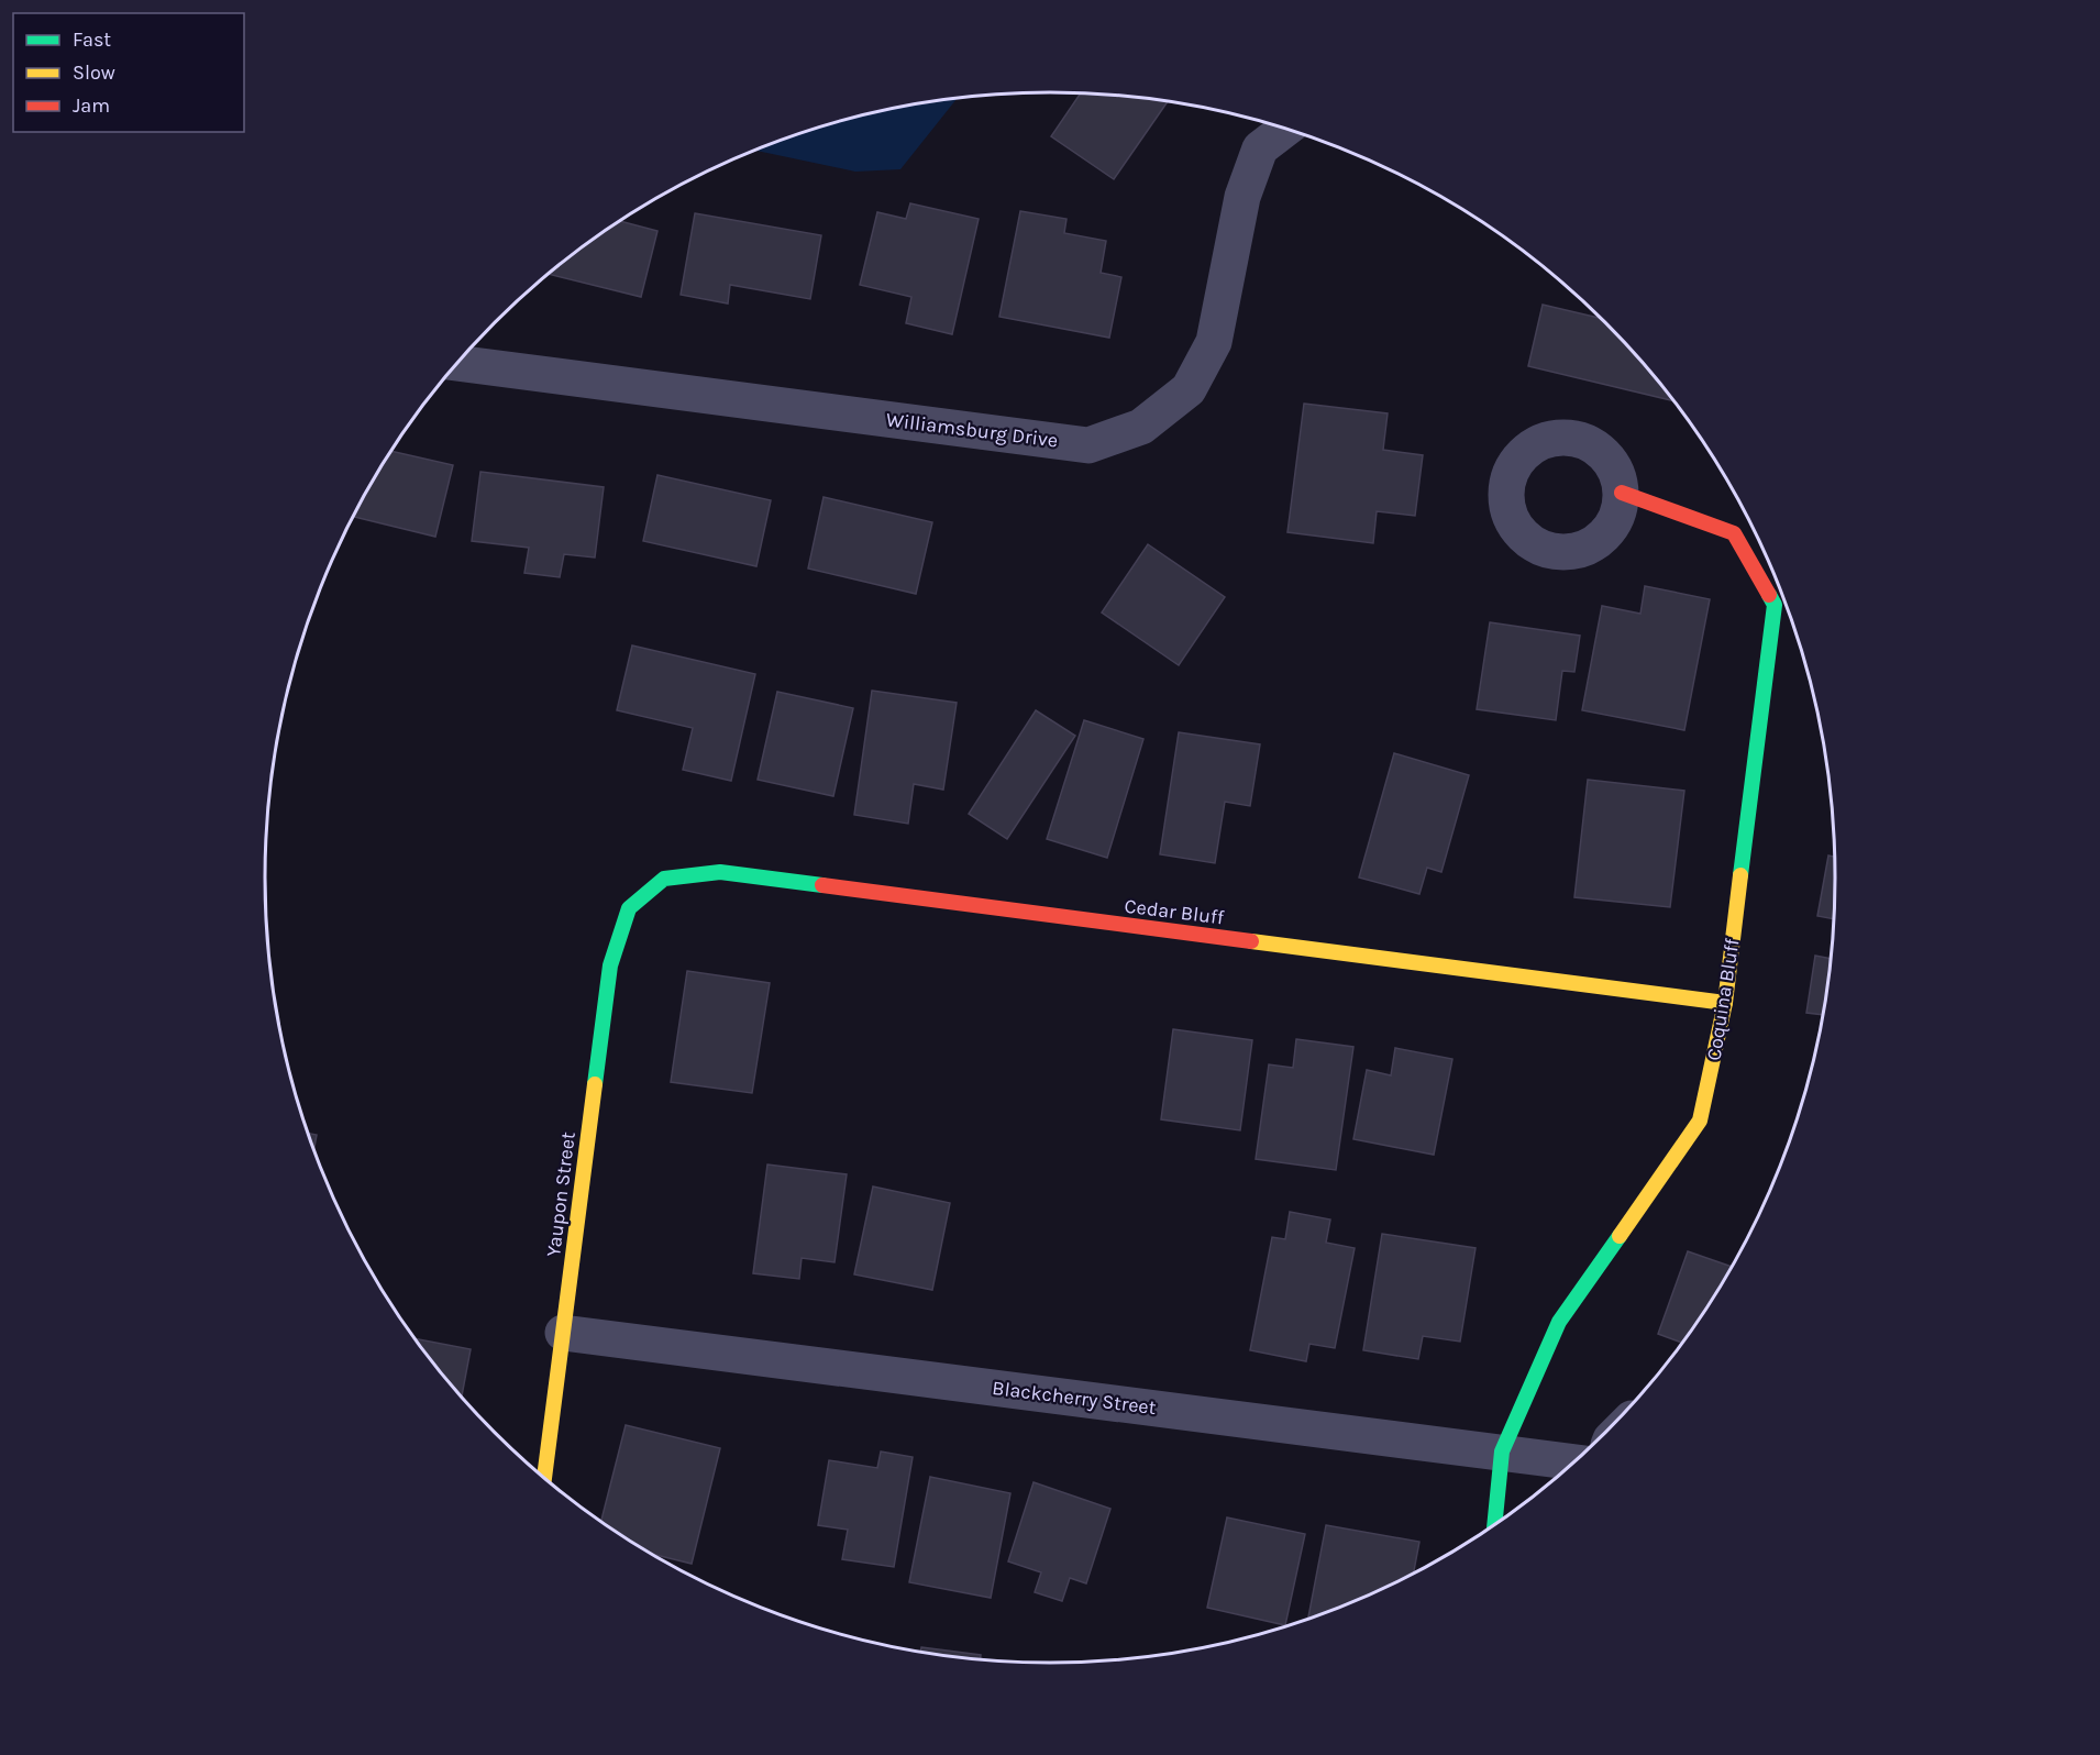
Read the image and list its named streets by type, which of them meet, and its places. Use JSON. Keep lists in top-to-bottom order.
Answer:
{
  "streets": {
    "street": [
      "Williamsburg Drive",
      "Cedar Bluff",
      "Coquina Bluff",
      "Yaupon Street",
      "Blackcherry Street"
    ]
  },
  "crossings": [
    ["Cedar Bluff", "Coquina Bluff"],
    ["Cedar Bluff", "Yaupon Street"],
    ["Coquina Bluff", "Blackcherry Street"],
    ["Yaupon Street", "Blackcherry Street"]
  ],
  "legend": ["Fast", "Slow", "Jam"]
}
